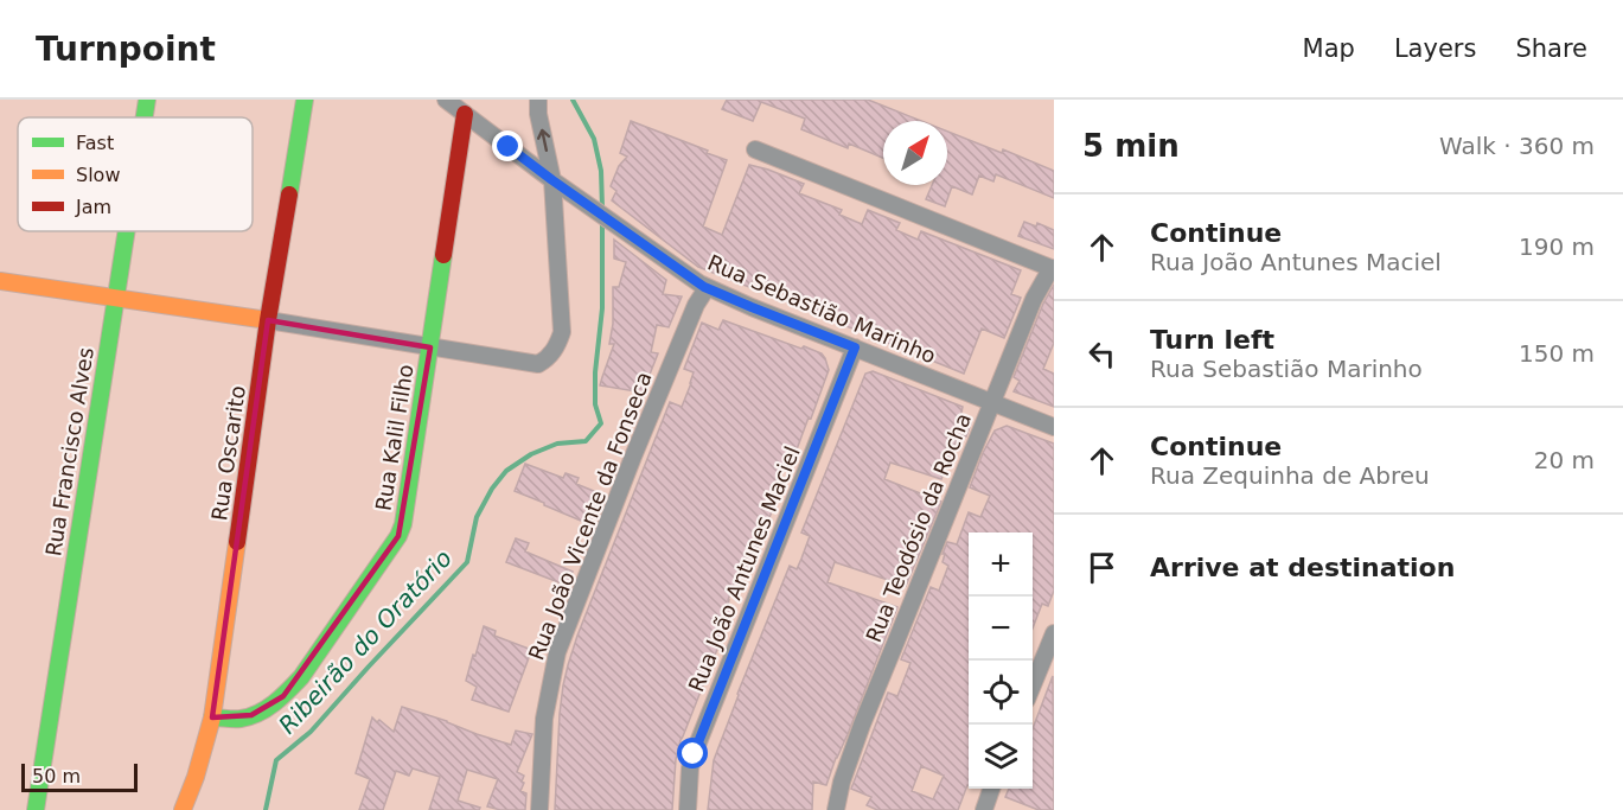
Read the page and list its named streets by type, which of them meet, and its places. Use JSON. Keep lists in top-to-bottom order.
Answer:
{
  "streets": {
    "street": [
      "Rua Sebastião Marinho",
      "Rua Kalil Filho",
      "Rua Francisco Alves",
      "Rua Oscarito",
      "Rua João Vicente da Fonseca",
      "Rua Teodósio da Rocha",
      "Rua João Antunes Maciel"
    ]
  },
  "crossings": [
    ["Rua Sebastião Marinho", "Rua Kalil Filho"],
    ["Rua Sebastião Marinho", "Rua João Vicente da Fonseca"],
    ["Rua Sebastião Marinho", "Rua Teodósio da Rocha"],
    ["Rua Sebastião Marinho", "Rua João Antunes Maciel"],
    ["Rua Kalil Filho", "Rua Oscarito"]
  ],
  "water": ["Ribeirão do Oratório"],
  "legend": ["Fast", "Slow", "Jam"],
  "scale_bar": "50 m",
  "north": "top right",
  "page": {
    "header": "Turnpoint",
    "nav": ["Map", "Layers", "Share"],
    "heading": ["5 min", "Walk · 360 m"],
    "list": [
      ["Continue", "Rua João Antunes Maciel", "190 m"],
      ["Turn left", "Rua Sebastião Marinho", "150 m"],
      ["Continue", "Rua Zequinha de Abreu", "20 m"],
      "Arrive at destination"
    ],
    "map_buttons": ["+", "−"],
    "scale": "50 m"
  }
}
